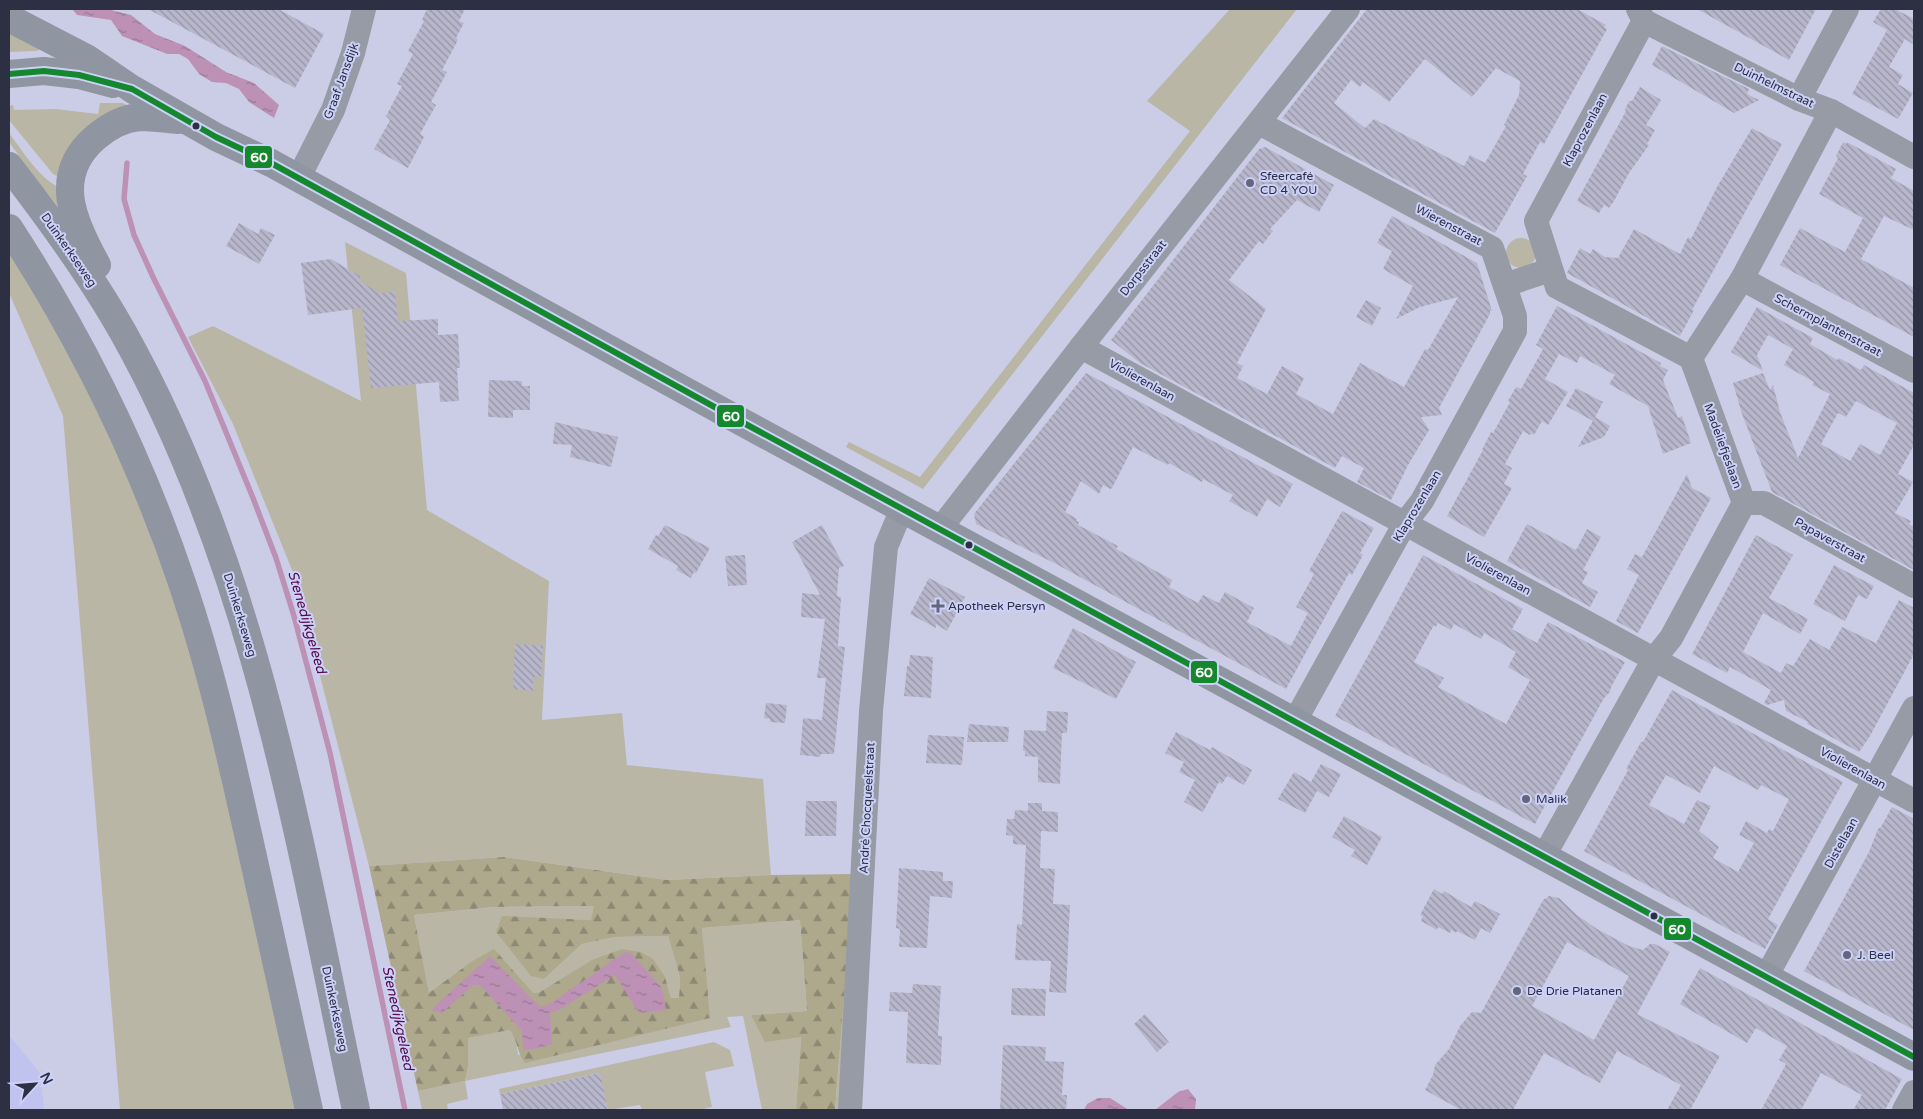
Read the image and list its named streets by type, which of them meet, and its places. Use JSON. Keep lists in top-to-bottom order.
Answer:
{
  "streets": {
    "main road": ["Duinkerkseweg"],
    "street": [
      "Graaf Jansdijk",
      "Duinhelmstraat",
      "Klaprozenlaan",
      "Wierenstraat",
      "Dorpsstraat",
      "Schermplantenstraat",
      "Violierenlaan",
      "Madeliefjeslaan",
      "Papaverstraat",
      "André Chocqueelstraat",
      "Distellaan"
    ]
  },
  "crossings": [
    ["Duinhelmstraat", "Klaprozenlaan"],
    ["Klaprozenlaan", "Wierenstraat"],
    ["Klaprozenlaan", "Violierenlaan"],
    ["Wierenstraat", "Dorpsstraat"],
    ["Dorpsstraat", "Violierenlaan"],
    ["Violierenlaan", "Madeliefjeslaan"],
    ["Violierenlaan", "Distellaan"],
    ["Madeliefjeslaan", "Papaverstraat"]
  ],
  "water": ["Stenedijkgeleed"],
  "places": {
    "other": [
      "Sfeercafé CD 4 YOU",
      "Malik",
      "J. Beel",
      "De Drie Platanen"
    ],
    "health": ["Apotheek Persyn"]
  },
  "lines": ["transit line 60"],
  "north": "top right"
}
